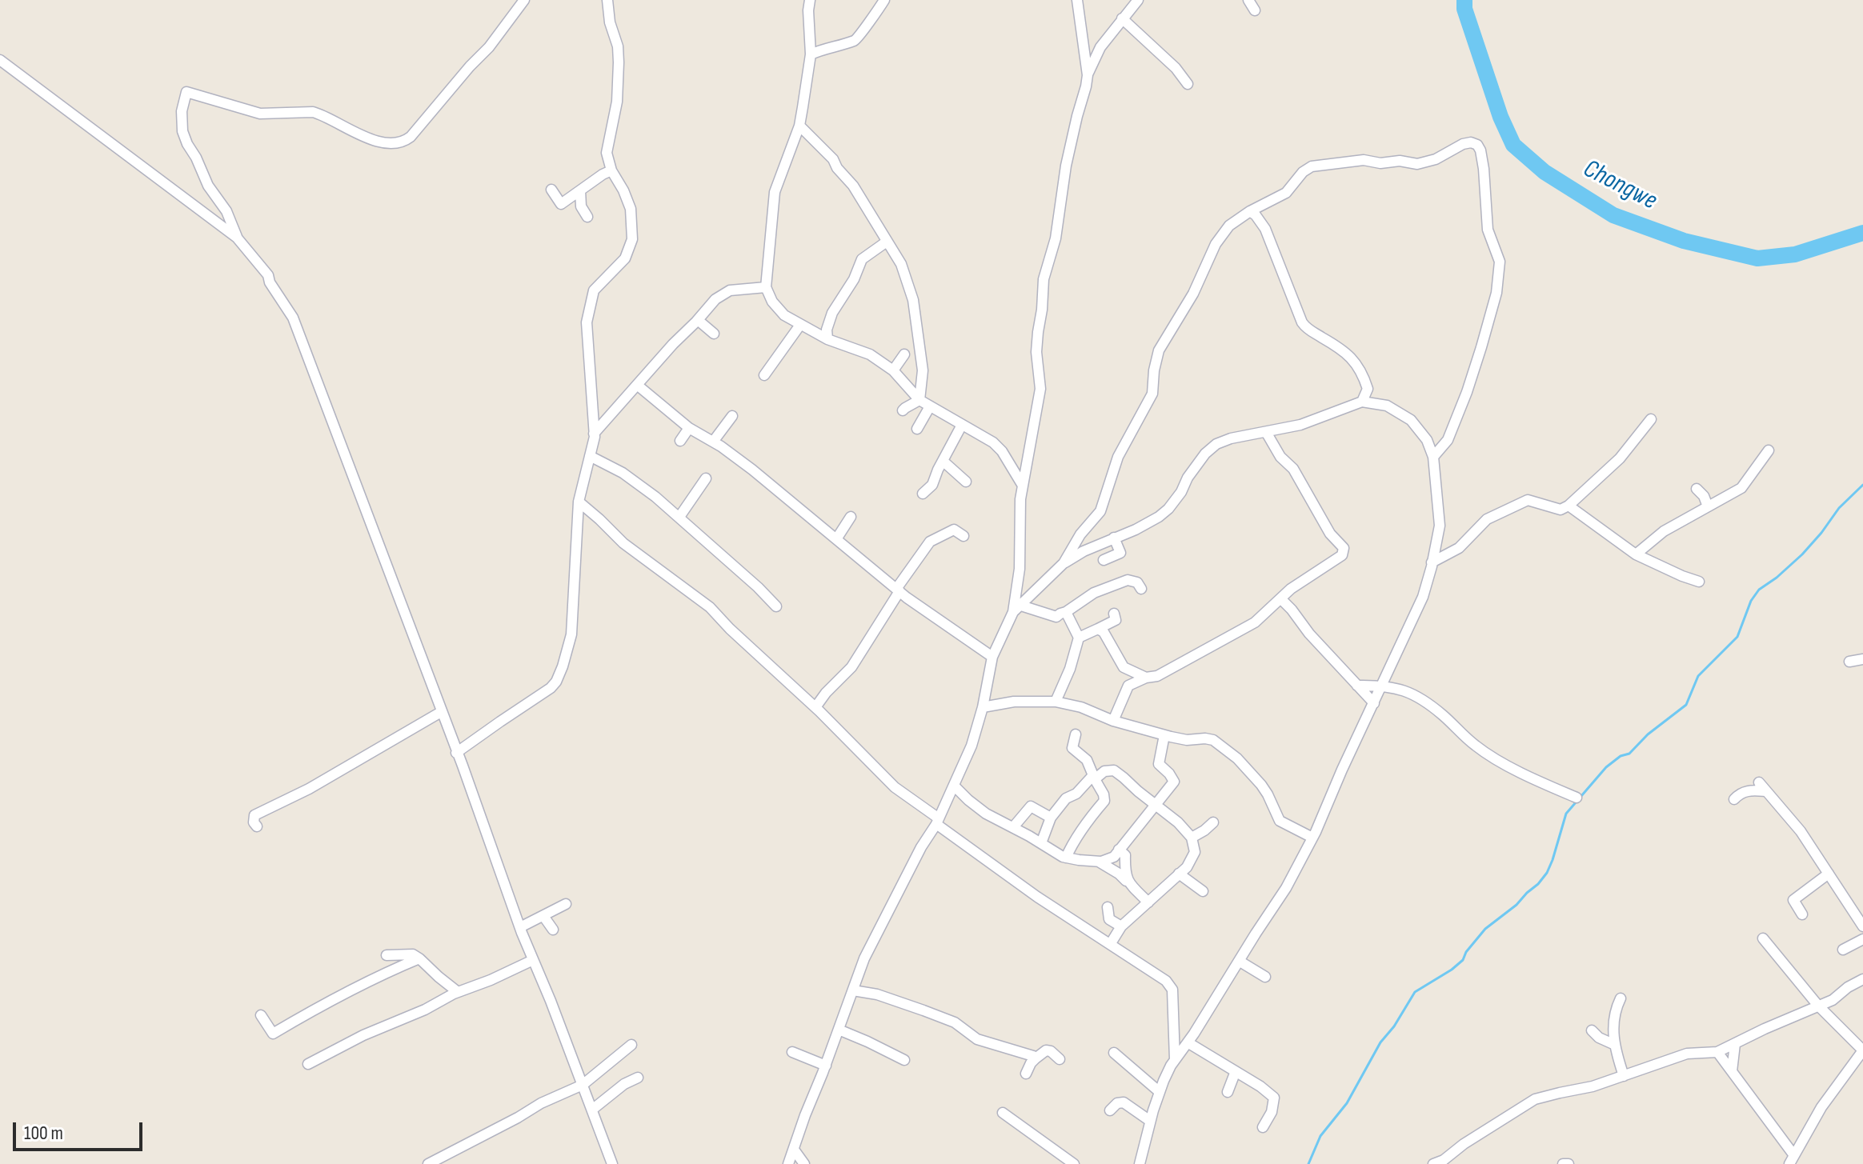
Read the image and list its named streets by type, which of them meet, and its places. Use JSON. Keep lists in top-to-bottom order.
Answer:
{
  "water": ["Chongwe"],
  "scale_bar": "100 m"
}
